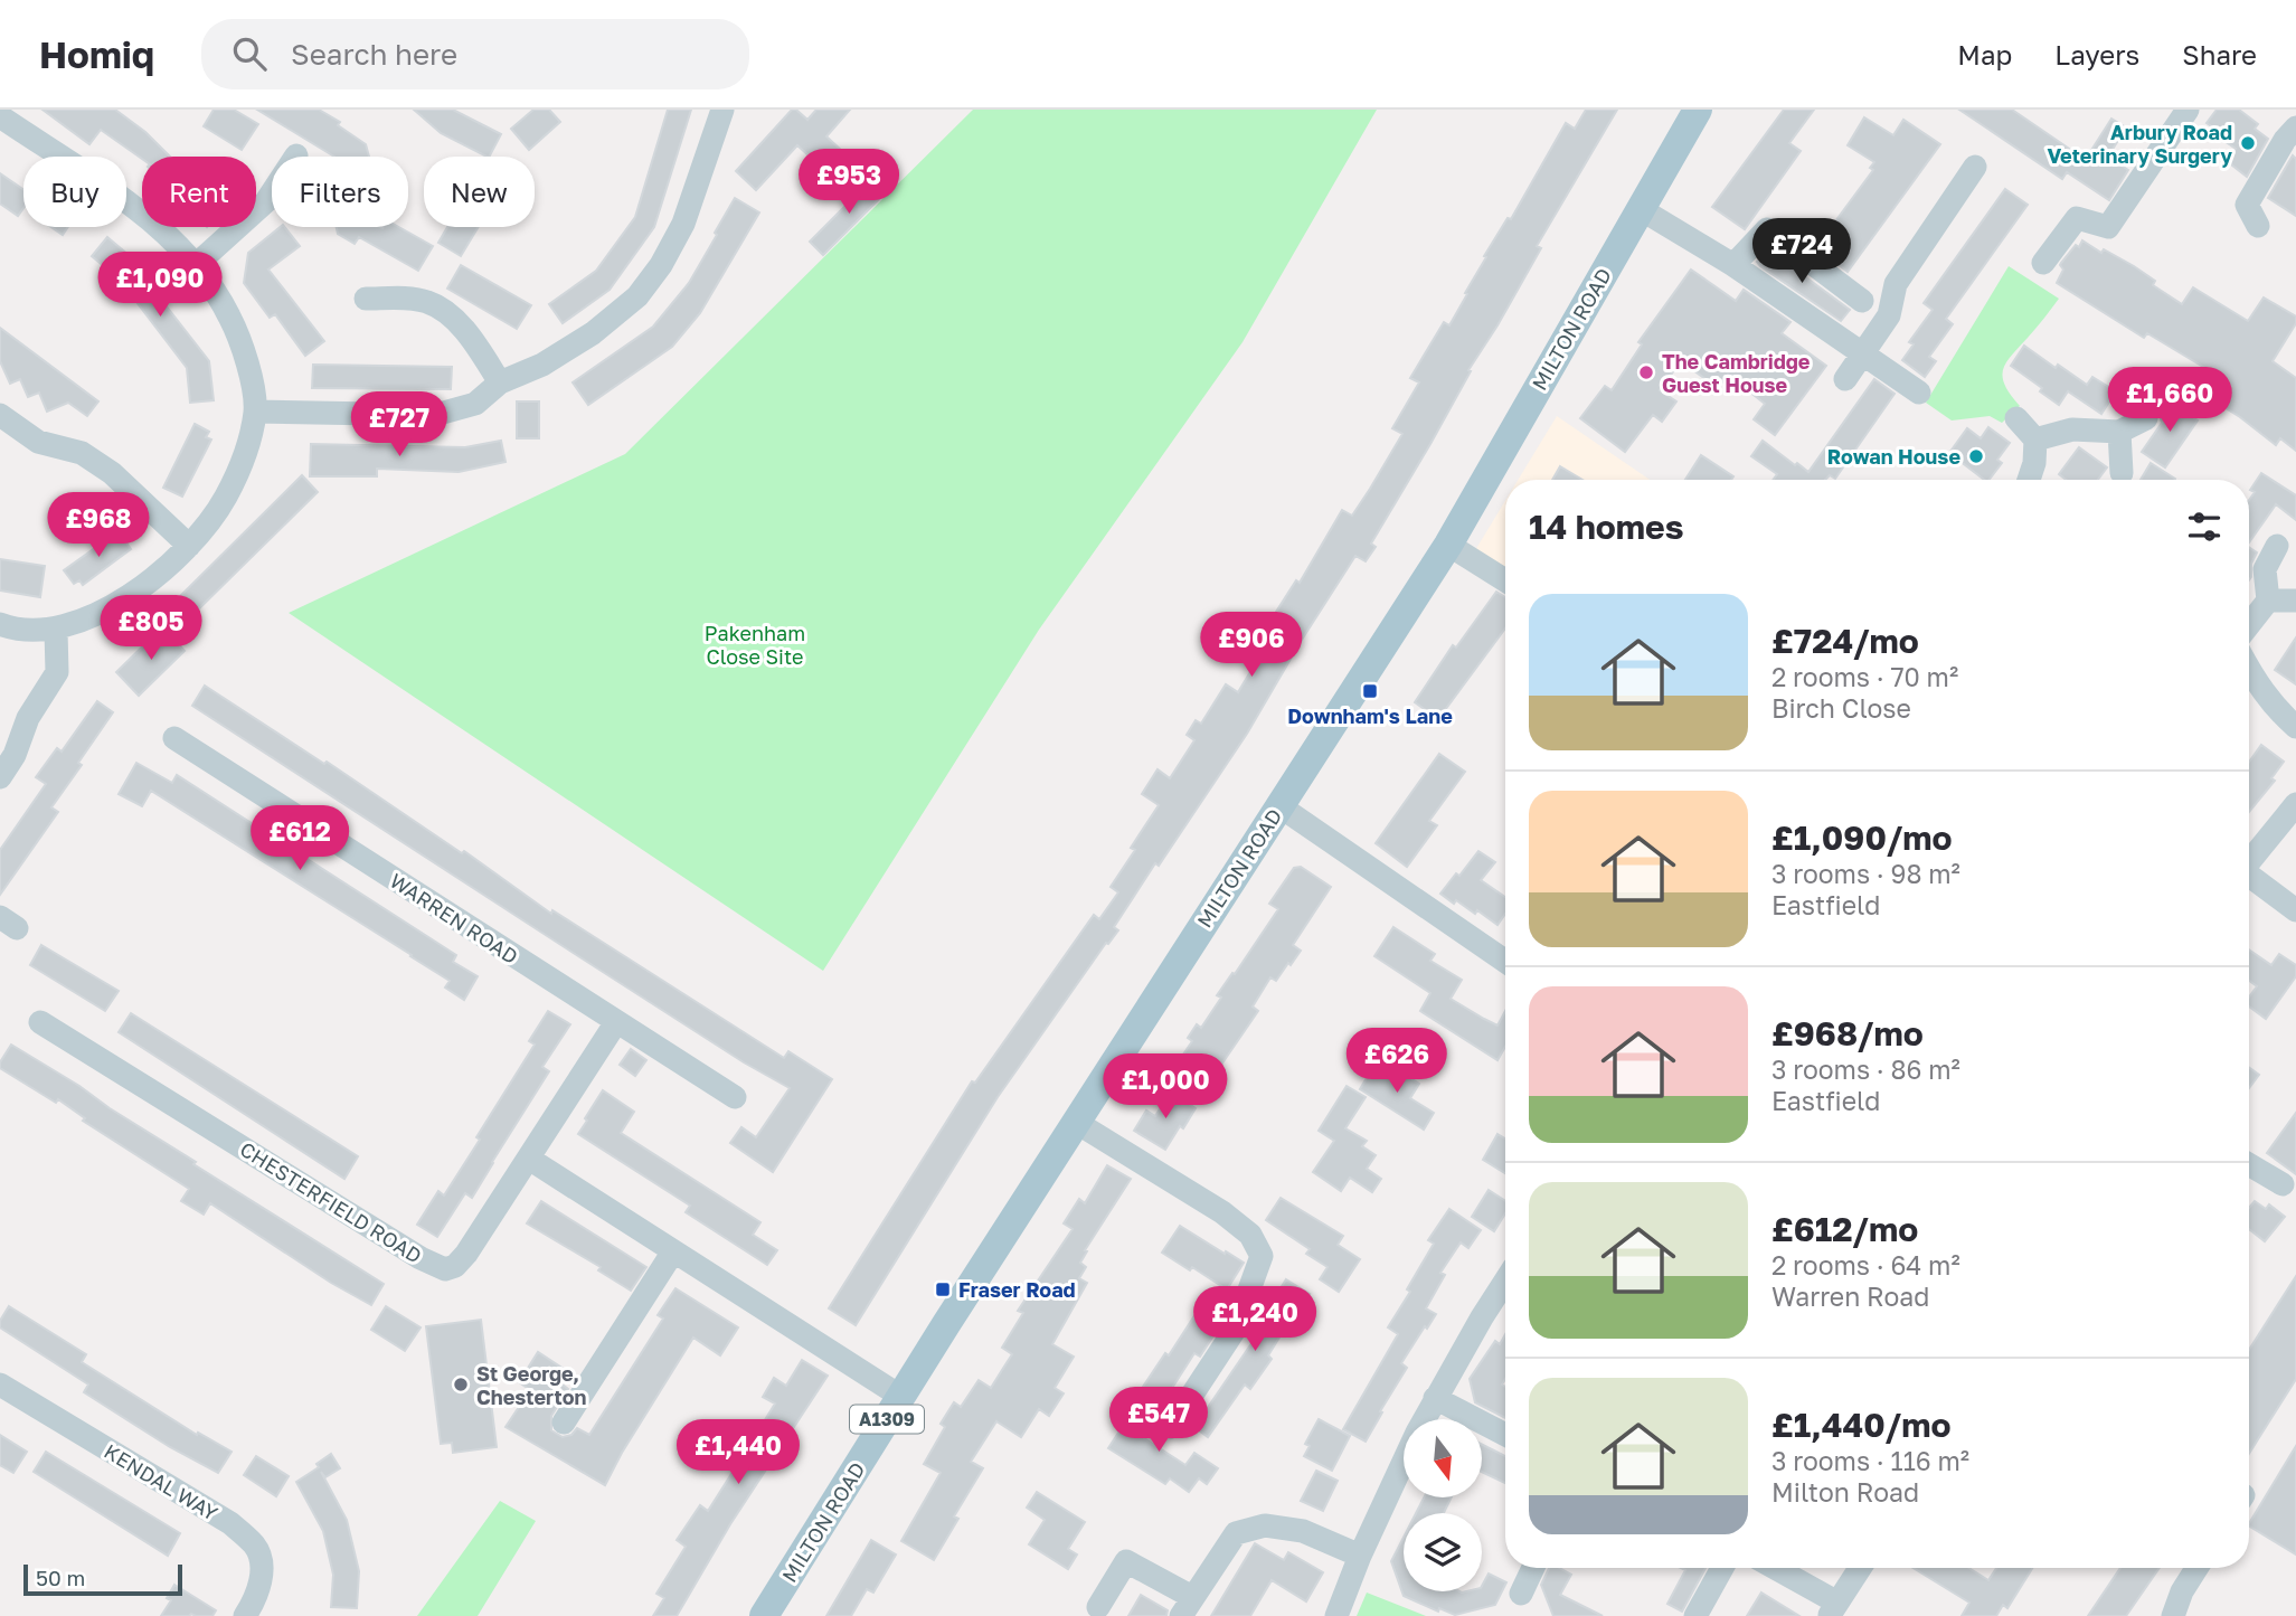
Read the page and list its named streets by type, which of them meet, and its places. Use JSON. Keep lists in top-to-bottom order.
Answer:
{
  "streets": {
    "main road": ["MILTON ROAD", "A1309"],
    "street": ["WARREN ROAD", "CHESTERFIELD ROAD", "KENDAL WAY"]
  },
  "crossings": [
    ["WARREN ROAD", "CHESTERFIELD ROAD"]
  ],
  "parks": ["Pakenham Close Site"],
  "places": {
    "other": [
      "Arbury Road Veterinary Surgery",
      "The Cambridge Guest House",
      "Rowan House",
      "St George, Chesterton"
    ],
    "transit": ["Downham's Lane", "Fraser Road"]
  },
  "scale_bar": "50 m",
  "north": "bottom",
  "page": {
    "header": "Homiq",
    "search": "Search here",
    "nav": ["Map", "Layers", "Share"],
    "price": [
      "£953",
      "£724",
      "£1,090",
      "£1,660",
      "£727",
      "£968",
      "£805",
      "£906",
      "£612",
      "£626",
      "£1,000",
      "£1,240",
      "£547",
      "£1,440"
    ],
    "chip": [
      "Buy",
      "Rent",
      "Filters",
      "New"
    ],
    "heading": "14 homes",
    "list": [
      {
        "name": "£724/mo",
        "note": "2 rooms · 70 m² · Birch Close"
      },
      {
        "name": "£1,090/mo",
        "note": "3 rooms · 98 m² · Eastfield"
      },
      {
        "name": "£968/mo",
        "note": "3 rooms · 86 m² · Eastfield"
      },
      {
        "name": "£612/mo",
        "note": "2 rooms · 64 m² · Warren Road"
      },
      {
        "name": "£1,440/mo",
        "note": "3 rooms · 116 m² · Milton Road"
      }
    ],
    "scale": "50 m"
  }
}
